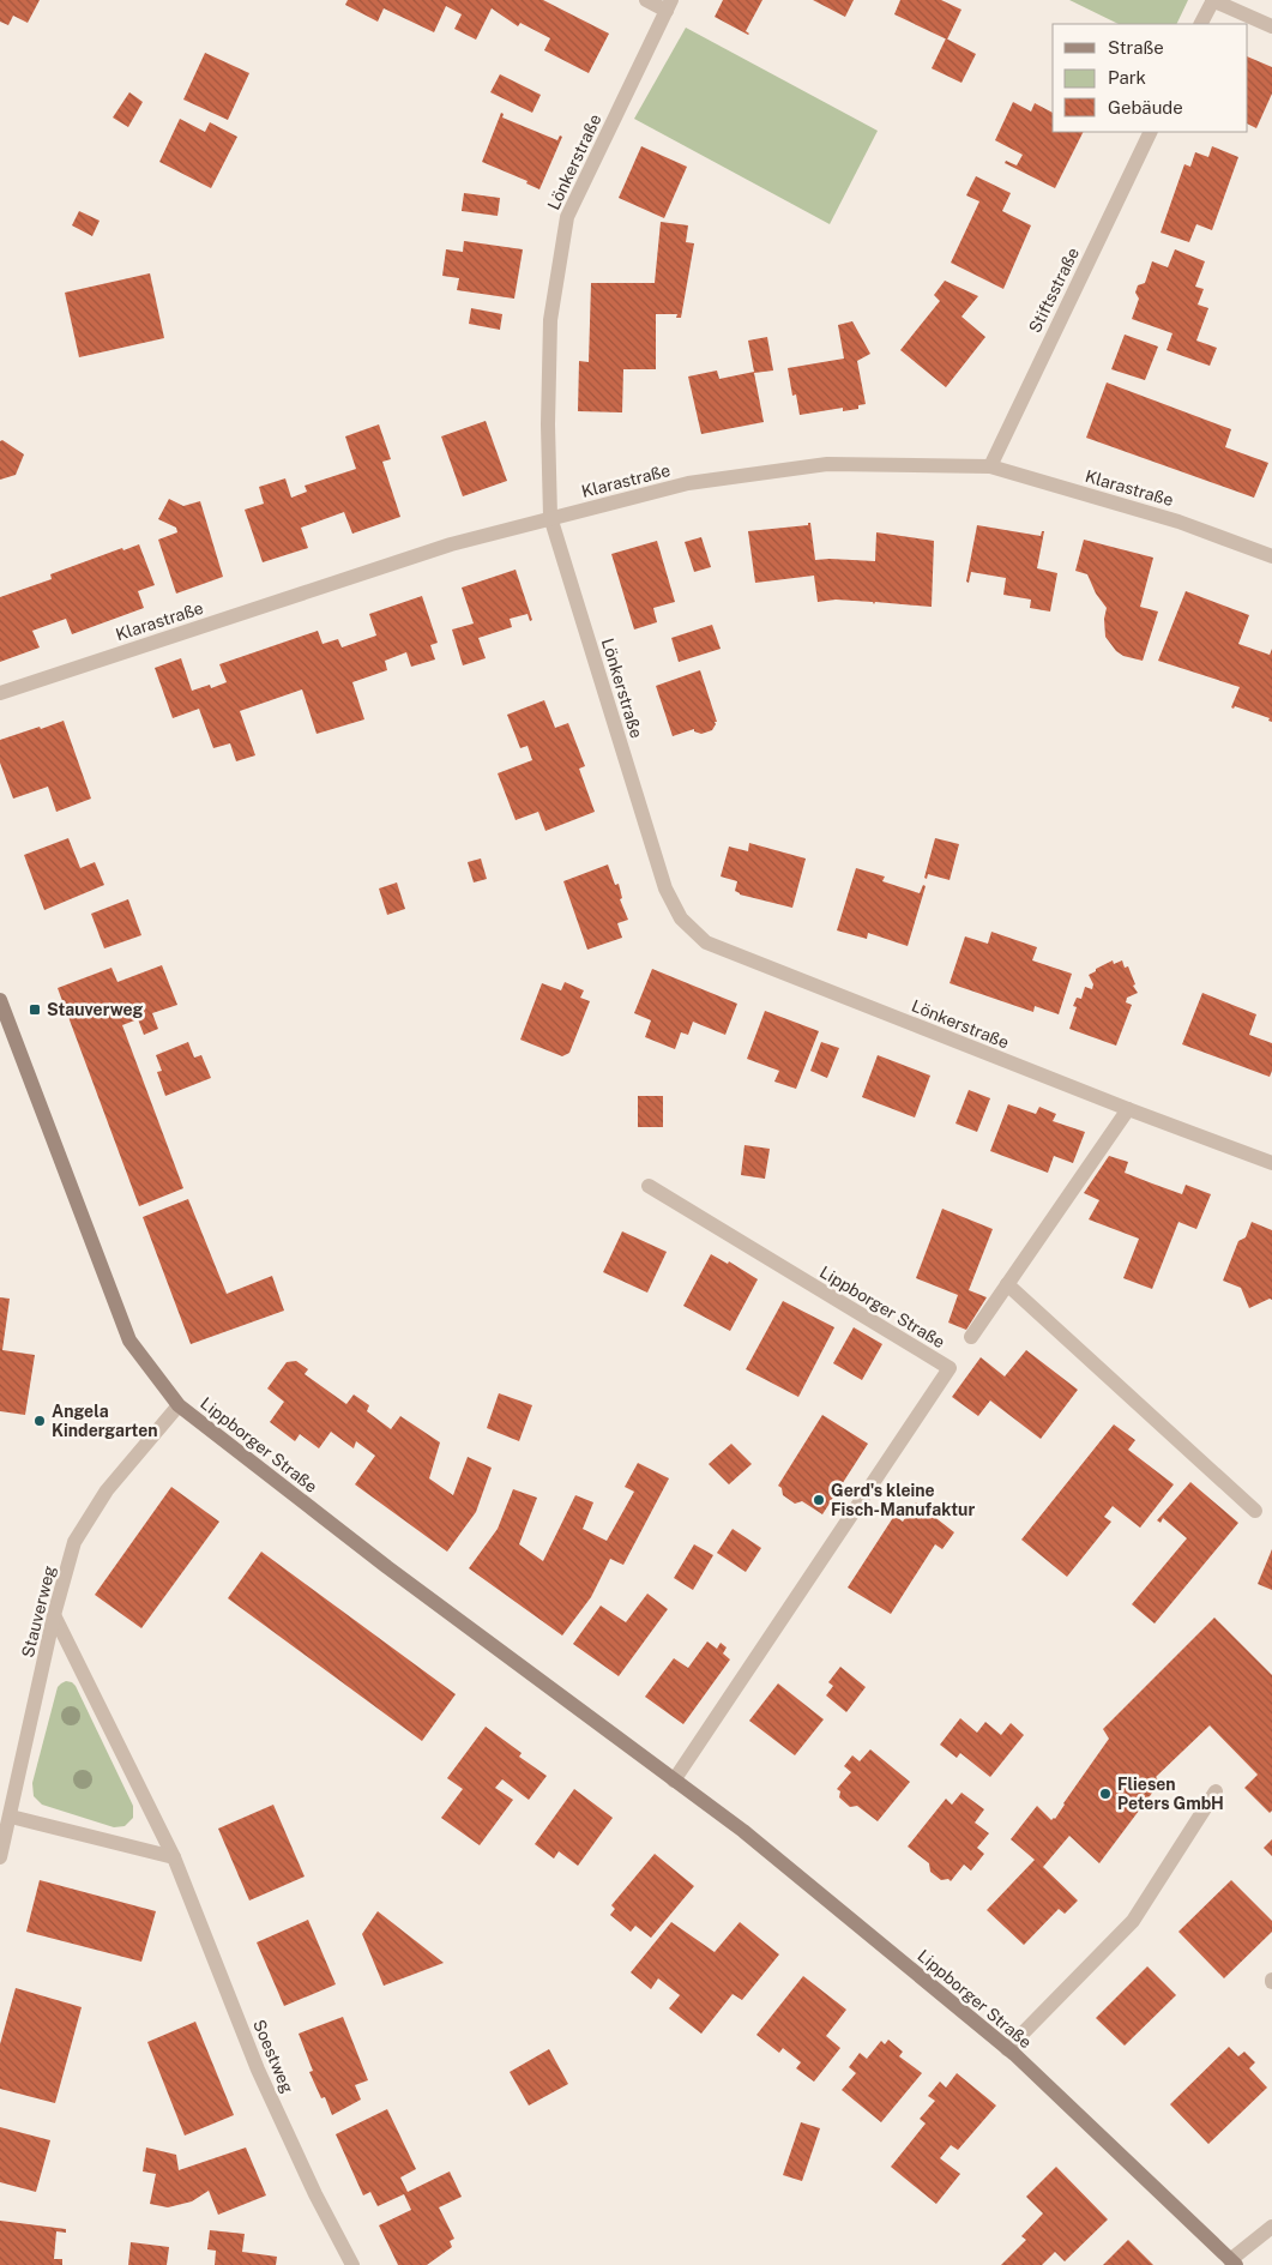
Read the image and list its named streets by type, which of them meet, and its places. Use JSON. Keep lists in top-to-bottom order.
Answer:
{
  "streets": {
    "main road": ["Lippborger Straße"],
    "street": [
      "Lönkerstraße",
      "Stiftsstraße",
      "Klarastraße",
      "Stauverweg",
      "Soestweg"
    ]
  },
  "crossings": [
    ["Lönkerstraße", "Klarastraße"],
    ["Stiftsstraße", "Klarastraße"],
    ["Lippborger Straße", "Stauverweg"],
    ["Stauverweg", "Soestweg"]
  ],
  "places": {
    "transit": ["Stauverweg"],
    "other": ["Angela Kindergarten", "Gerd's kleine Fisch-Manufaktur", "Fliesen Peters GmbH"]
  },
  "legend": ["Straße", "Park", "Gebäude"]
}
